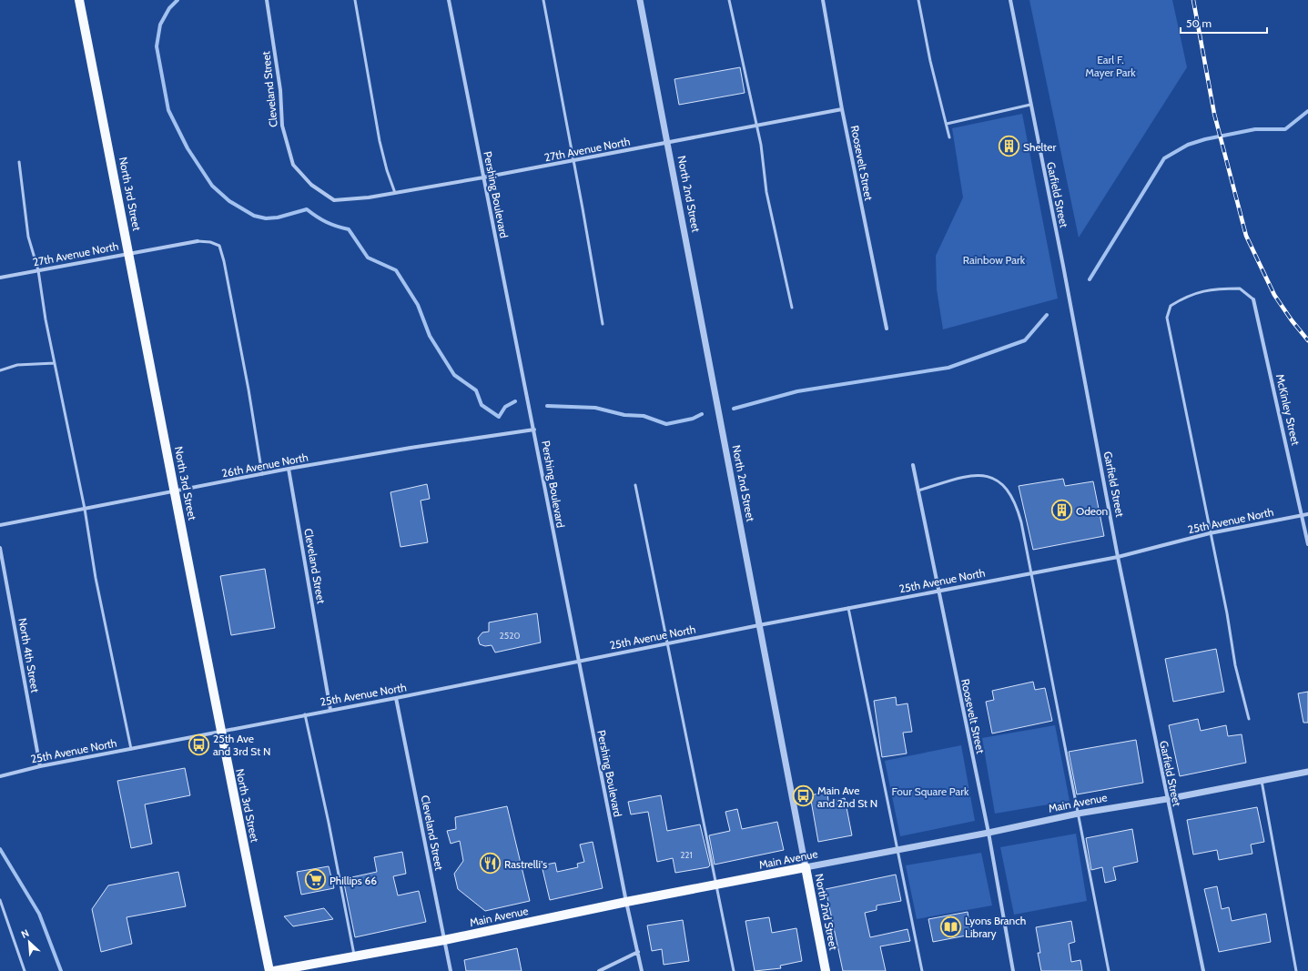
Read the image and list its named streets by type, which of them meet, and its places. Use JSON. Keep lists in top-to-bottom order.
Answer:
{
  "streets": {
    "main road": ["North 3rd Street", "North 2nd Street", "Main Avenue"],
    "street": [
      "Cleveland Street",
      "27th Avenue North",
      "Roosevelt Street",
      "Pershing Boulevard",
      "Garfield Street",
      "McKinley Street",
      "26th Avenue North",
      "25th Avenue North",
      "North 4th Street"
    ]
  },
  "crossings": [
    ["Cleveland Street", "27th Avenue North"],
    ["Cleveland Street", "26th Avenue North"],
    ["Cleveland Street", "25th Avenue North"],
    ["Cleveland Street", "Main Avenue"],
    ["27th Avenue North", "Roosevelt Street"],
    ["27th Avenue North", "North 3rd Street"],
    ["27th Avenue North", "North 2nd Street"],
    ["27th Avenue North", "Pershing Boulevard"],
    ["Roosevelt Street", "25th Avenue North"],
    ["Roosevelt Street", "Main Avenue"],
    ["North 3rd Street", "26th Avenue North"],
    ["North 3rd Street", "25th Avenue North"],
    ["North 2nd Street", "25th Avenue North"],
    ["North 2nd Street", "Main Avenue"],
    ["Pershing Boulevard", "26th Avenue North"],
    ["Pershing Boulevard", "25th Avenue North"],
    ["Pershing Boulevard", "Main Avenue"],
    ["Garfield Street", "25th Avenue North"],
    ["Garfield Street", "Main Avenue"],
    ["McKinley Street", "25th Avenue North"],
    ["25th Avenue North", "North 4th Street"]
  ],
  "parks": ["Earl F. Mayer Park", "Rainbow Park", "Four Square Park"],
  "places": {
    "building": ["Shelter", "Odeon"],
    "bus stop": ["25th Ave and 3rd St N", "Main Ave and 2nd St N"],
    "restaurant": ["Rastrelli's"],
    "supermarket": ["Phillips 66"],
    "library": ["Lyons Branch Library"]
  },
  "house_numbers": ["2520", "221"],
  "scale_bar": "50 m",
  "north": "top left"
}
